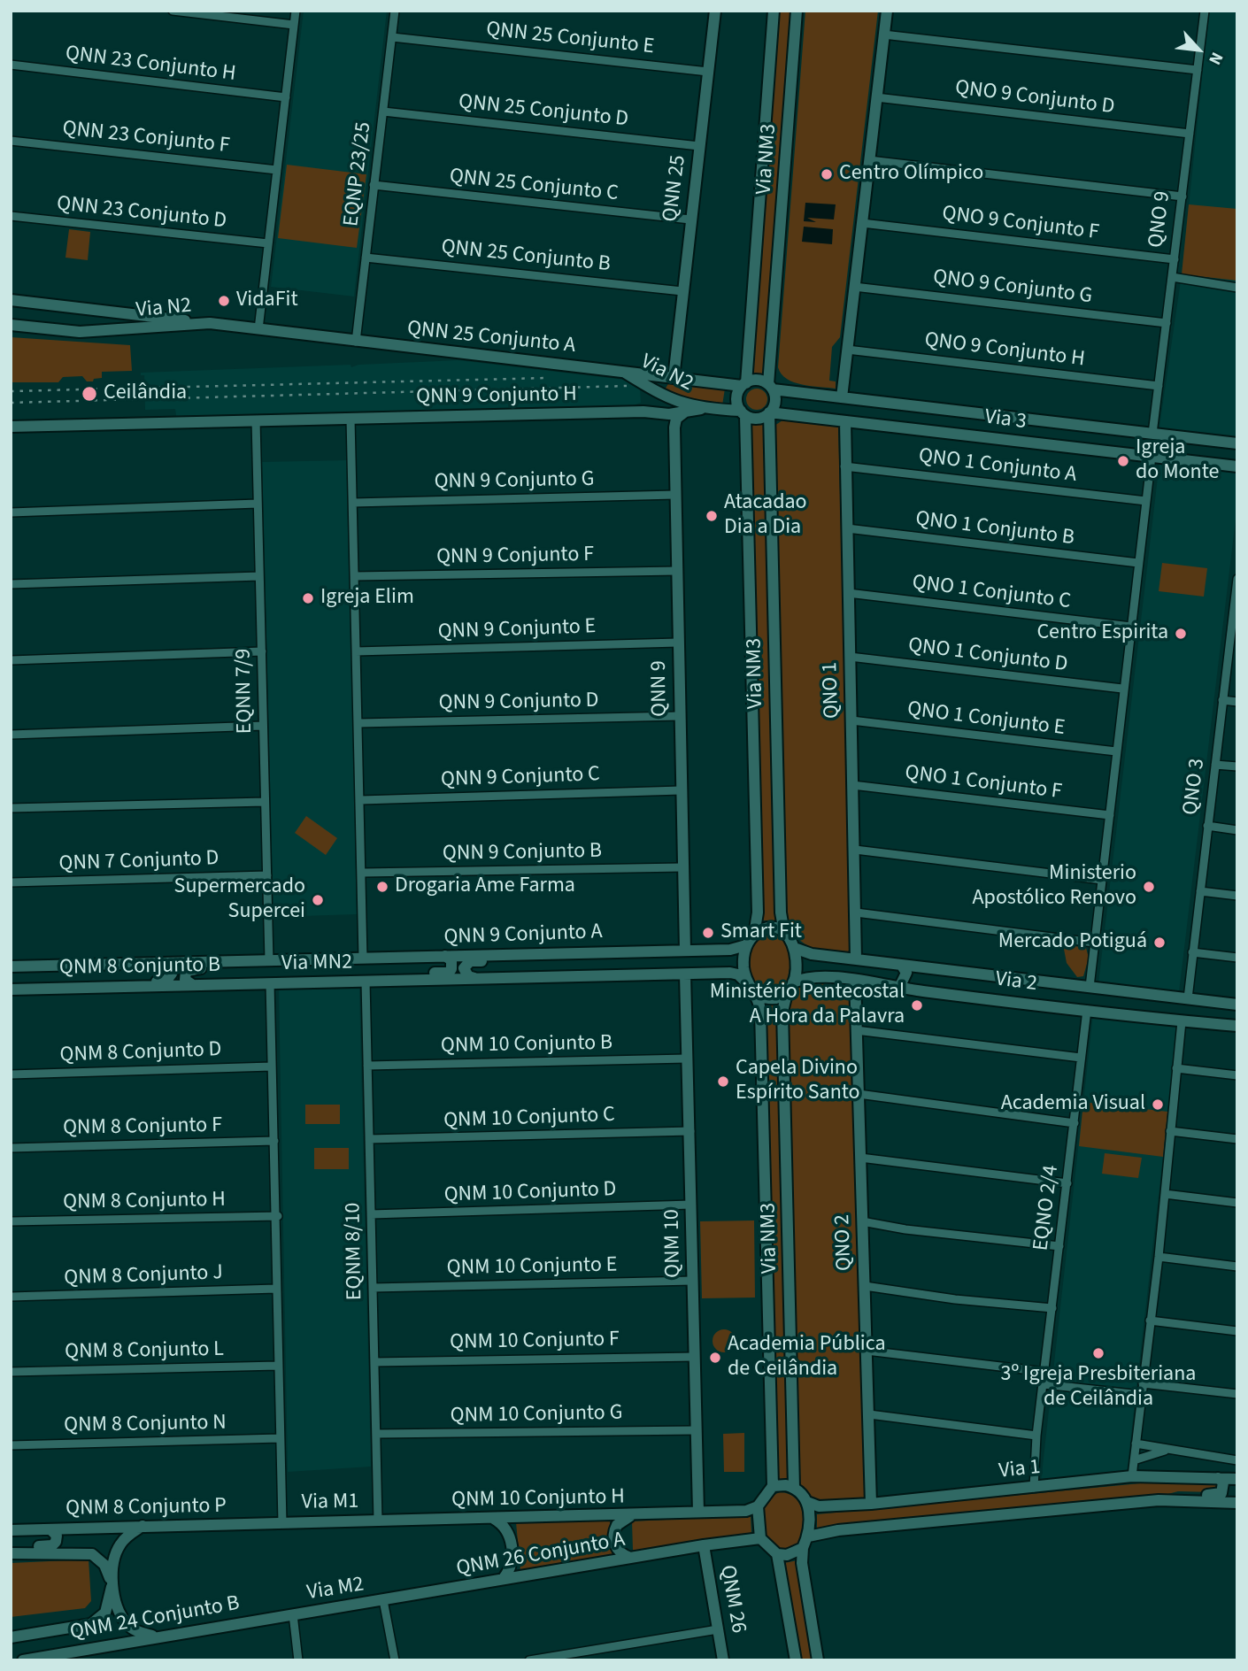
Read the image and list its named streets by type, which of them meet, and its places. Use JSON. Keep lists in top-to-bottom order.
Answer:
{
  "streets": {
    "main road": [
      "Via NM3",
      "QNN 25",
      "Via N2",
      "QNN 25 Conjunto A",
      "QNN 9 Conjunto H",
      "Via 3",
      "QNN 9",
      "QNO 1",
      "QNN 9 Conjunto A",
      "Via MN2",
      "QNM 8 Conjunto B",
      "Via 2",
      "QNO 2",
      "QNM 10",
      "Via 1",
      "QNM 10 Conjunto H",
      "Via M1",
      "QNM 8 Conjunto P",
      "QNM 26 Conjunto A",
      "Via M2",
      "QNM 26",
      "QNM 24 Conjunto B"
    ],
    "street": [
      "QNN 25 Conjunto E",
      "QNN 23 Conjunto H",
      "QNO 9 Conjunto D",
      "QNN 25 Conjunto D",
      "QNN 23 Conjunto F",
      "EQNP 23/25",
      "QNN 25 Conjunto C",
      "QNN 23 Conjunto D",
      "QNO 9",
      "QNO 9 Conjunto F",
      "QNN 25 Conjunto B",
      "QNO 9 Conjunto G",
      "QNO 9 Conjunto H",
      "QNO 1 Conjunto A",
      "QNN 9 Conjunto G",
      "QNO 1 Conjunto B",
      "QNN 9 Conjunto F",
      "QNO 1 Conjunto C",
      "QNN 9 Conjunto E",
      "QNO 1 Conjunto D",
      "EQNN 7/9",
      "QNN 9 Conjunto D",
      "QNO 1 Conjunto E",
      "QNN 9 Conjunto C",
      "QNO 1 Conjunto F",
      "QNO 3",
      "QNN 9 Conjunto B",
      "QNN 7 Conjunto D",
      "QNM 10 Conjunto B",
      "QNM 8 Conjunto D",
      "QNM 10 Conjunto C",
      "QNM 8 Conjunto F",
      "QNM 10 Conjunto D",
      "QNM 8 Conjunto H",
      "EQNO 2/4",
      "EQNM 8/10",
      "QNM 10 Conjunto E",
      "QNM 8 Conjunto J",
      "QNM 10 Conjunto F",
      "QNM 8 Conjunto L",
      "QNM 10 Conjunto G",
      "QNM 8 Conjunto N"
    ]
  },
  "crossings": [
    ["QNN 25 Conjunto E", "EQNP 23/25"],
    ["QNN 25 Conjunto E", "QNN 25"],
    ["QNO 9 Conjunto D", "QNO 9"],
    ["QNN 25 Conjunto D", "EQNP 23/25"],
    ["QNN 25 Conjunto D", "QNN 25"],
    ["Via NM3", "Via N2"],
    ["Via NM3", "Via 3"],
    ["Via NM3", "Via 2"],
    ["Via NM3", "Via 1"],
    ["EQNP 23/25", "QNN 25 Conjunto C"],
    ["EQNP 23/25", "QNN 25 Conjunto B"],
    ["EQNP 23/25", "Via N2"],
    ["EQNP 23/25", "QNN 25 Conjunto A"],
    ["QNN 25 Conjunto C", "QNN 25"],
    ["QNN 25", "QNN 25 Conjunto B"],
    ["QNN 25", "Via N2"],
    ["QNO 9", "QNO 9 Conjunto F"],
    ["QNO 9", "QNO 9 Conjunto G"],
    ["QNO 9", "QNO 9 Conjunto H"],
    ["QNO 9", "Via 3"],
    ["Via N2", "QNN 25 Conjunto A"],
    ["Via N2", "QNN 9 Conjunto H"],
    ["Via N2", "Via 3"],
    ["Via N2", "QNN 9"],
    ["QNN 9 Conjunto H", "QNN 9"],
    ["QNN 9 Conjunto H", "EQNN 7/9"],
    ["Via 3", "QNO 1"],
    ["QNO 1 Conjunto A", "QNO 1"],
    ["QNN 9 Conjunto G", "QNN 9"],
    ["QNO 1 Conjunto B", "QNO 1"],
    ["QNN 9 Conjunto F", "QNN 9"],
    ["QNO 1 Conjunto C", "QNO 1"],
    ["QNN 9 Conjunto E", "QNN 9"],
    ["QNO 1 Conjunto D", "QNO 1"],
    ["QNN 9", "QNN 9 Conjunto D"],
    ["QNN 9", "QNN 9 Conjunto C"],
    ["QNN 9", "QNN 9 Conjunto B"],
    ["QNN 9", "QNN 9 Conjunto A"],
    ["QNO 1", "QNO 1 Conjunto E"],
    ["QNO 1", "QNO 1 Conjunto F"],
    ["QNO 1", "Via 2"],
    ["EQNN 7/9", "QNN 7 Conjunto D"],
    ["EQNN 7/9", "Via MN2"],
    ["QNO 3", "Via 2"],
    ["QNN 9 Conjunto A", "Via MN2"],
    ["Via MN2", "QNM 8 Conjunto B"],
    ["Via MN2", "QNM 10"],
    ["Via MN2", "EQNM 8/10"],
    ["Via 2", "EQNO 2/4"],
    ["Via 2", "QNO 2"],
    ["QNM 10 Conjunto B", "QNM 10"],
    ["QNM 10 Conjunto B", "EQNM 8/10"],
    ["QNM 10 Conjunto C", "QNM 10"],
    ["QNM 10 Conjunto C", "EQNM 8/10"],
    ["QNM 10 Conjunto D", "QNM 10"],
    ["QNM 10 Conjunto D", "EQNM 8/10"],
    ["EQNO 2/4", "Via 1"],
    ["QNO 2", "Via 1"],
    ["QNM 10", "QNM 10 Conjunto E"],
    ["QNM 10", "QNM 10 Conjunto F"],
    ["QNM 10", "QNM 10 Conjunto G"],
    ["QNM 10", "QNM 10 Conjunto H"],
    ["EQNM 8/10", "QNM 10 Conjunto E"],
    ["EQNM 8/10", "QNM 10 Conjunto F"],
    ["EQNM 8/10", "QNM 10 Conjunto G"],
    ["EQNM 8/10", "QNM 10 Conjunto H"],
    ["EQNM 8/10", "Via M1"],
    ["QNM 10 Conjunto H", "Via M1"],
    ["Via M1", "QNM 8 Conjunto P"],
    ["QNM 26 Conjunto A", "Via M2"],
    ["QNM 26 Conjunto A", "QNM 26"],
    ["Via M2", "QNM 24 Conjunto B"]
  ],
  "places": [
    "Centro Olímpico",
    "VidaFit",
    "Ceilândia",
    "Igreja do Monte",
    "Atacadao Dia a Dia",
    "Igreja Elim",
    "Centro Espirita",
    "Drogaria Ame Farma",
    "Ministerio Apostólico Renovo",
    "Supermercado Supercei",
    "Smart Fit",
    "Mercado Potiguá",
    "Ministério Pentecostal A Hora da Palavra",
    "Capela Divino Espírito Santo",
    "Academia Visual",
    "3º Igreja Presbiteriana de Ceilândia",
    "Academia Pública de Ceilândia"
  ],
  "north": "bottom right"
}
